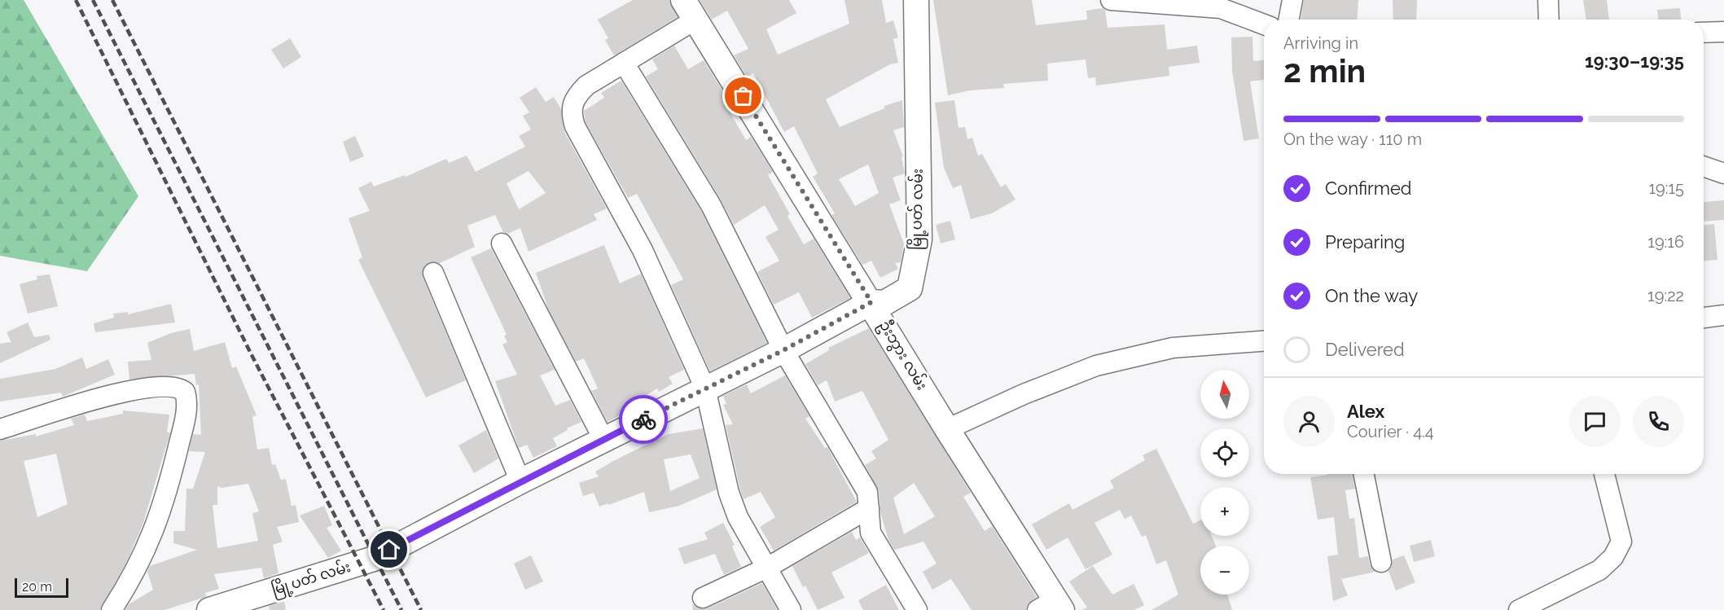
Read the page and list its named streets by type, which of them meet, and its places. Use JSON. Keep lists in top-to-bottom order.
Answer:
{
  "streets": {
    "street": ["မြို့ပတ် လမ်း", "ဦးဘွား လမ်း"]
  },
  "crossings": [
    ["မြို့ပတ် လမ်း", "ဦးဘွား လမ်း"]
  ],
  "scale_bar": "20 m",
  "north": "top",
  "page": {
    "heading": ["2 min", "Arriving in", "19:30–19:35"],
    "panel": ["Alex", "Courier · 4.4"],
    "bar": "On the way · 110 m",
    "list": [
      ["Confirmed", "19:15"],
      ["Preparing", "19:16"],
      ["On the way", "19:22"],
      "Delivered"
    ],
    "map_buttons": ["+", "−"],
    "scale": "20 m"
  }
}
